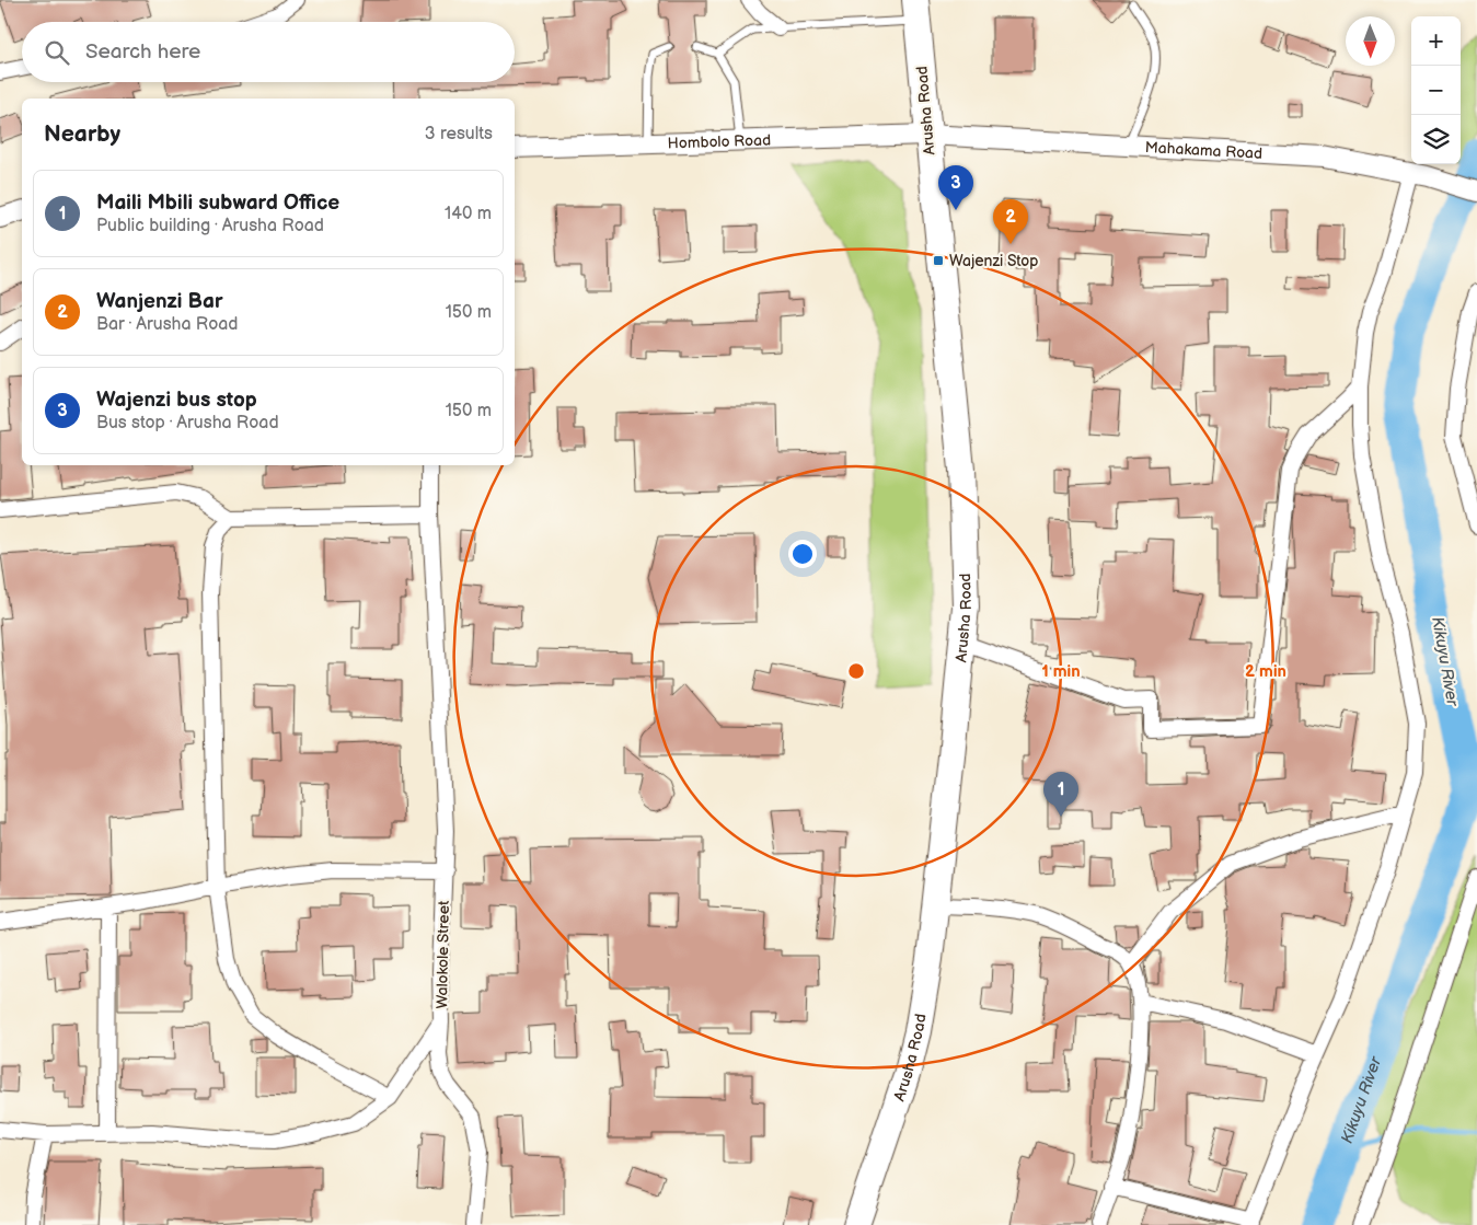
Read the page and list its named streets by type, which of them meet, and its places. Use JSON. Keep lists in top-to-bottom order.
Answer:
{
  "streets": {
    "highway": ["Arusha Road"],
    "street": ["Hombolo Road", "Mahakama Road", "Walokole Street"]
  },
  "crossings": [
    ["Arusha Road", "Hombolo Road"],
    ["Arusha Road", "Mahakama Road"],
    ["Hombolo Road", "Mahakama Road"]
  ],
  "water": ["Kikuyu River"],
  "places": {
    "transit": ["Wajenzi Stop"]
  },
  "north": "bottom",
  "page": {
    "map_buttons": ["+", "−"],
    "search": "Search here",
    "heading": ["Nearby", "3 results"],
    "pins": ["3", "2", "1"],
    "list": [
      {
        "mark": "1",
        "name": "Maili Mbili subward Office",
        "note": "Public building · Arusha Road",
        "value": "140 m"
      },
      {
        "mark": "2",
        "name": "Wanjenzi Bar",
        "note": "Bar · Arusha Road",
        "value": "150 m"
      },
      {
        "mark": "3",
        "name": "Wajenzi bus stop",
        "note": "Bus stop · Arusha Road",
        "value": "150 m"
      }
    ]
  },
  "rings": ["1 min", "2 min"]
}
